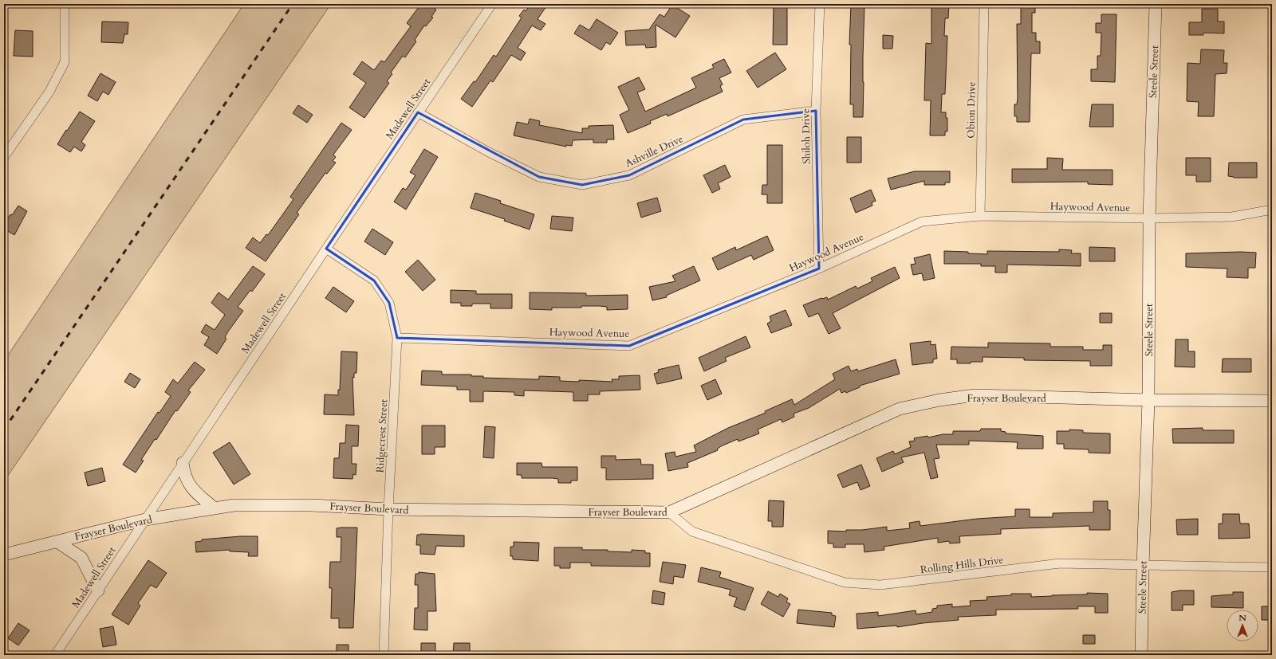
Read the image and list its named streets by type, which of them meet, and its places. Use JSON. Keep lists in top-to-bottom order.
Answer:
{
  "streets": {
    "main road": ["Steele Street", "Frayser Boulevard"],
    "street": [
      "Madewell Street",
      "Obion Drive",
      "Shiloh Drive",
      "Ashville Drive",
      "Haywood Avenue",
      "Ridgecrest Street",
      "Rolling Hills Drive"
    ]
  },
  "crossings": [
    ["Steele Street", "Haywood Avenue"],
    ["Steele Street", "Frayser Boulevard"],
    ["Steele Street", "Rolling Hills Drive"],
    ["Madewell Street", "Ashville Drive"],
    ["Madewell Street", "Frayser Boulevard"],
    ["Madewell Street", "Ridgecrest Street"],
    ["Obion Drive", "Haywood Avenue"],
    ["Shiloh Drive", "Ashville Drive"],
    ["Shiloh Drive", "Haywood Avenue"],
    ["Haywood Avenue", "Ridgecrest Street"],
    ["Frayser Boulevard", "Ridgecrest Street"],
    ["Frayser Boulevard", "Rolling Hills Drive"]
  ],
  "north": "top"
}
